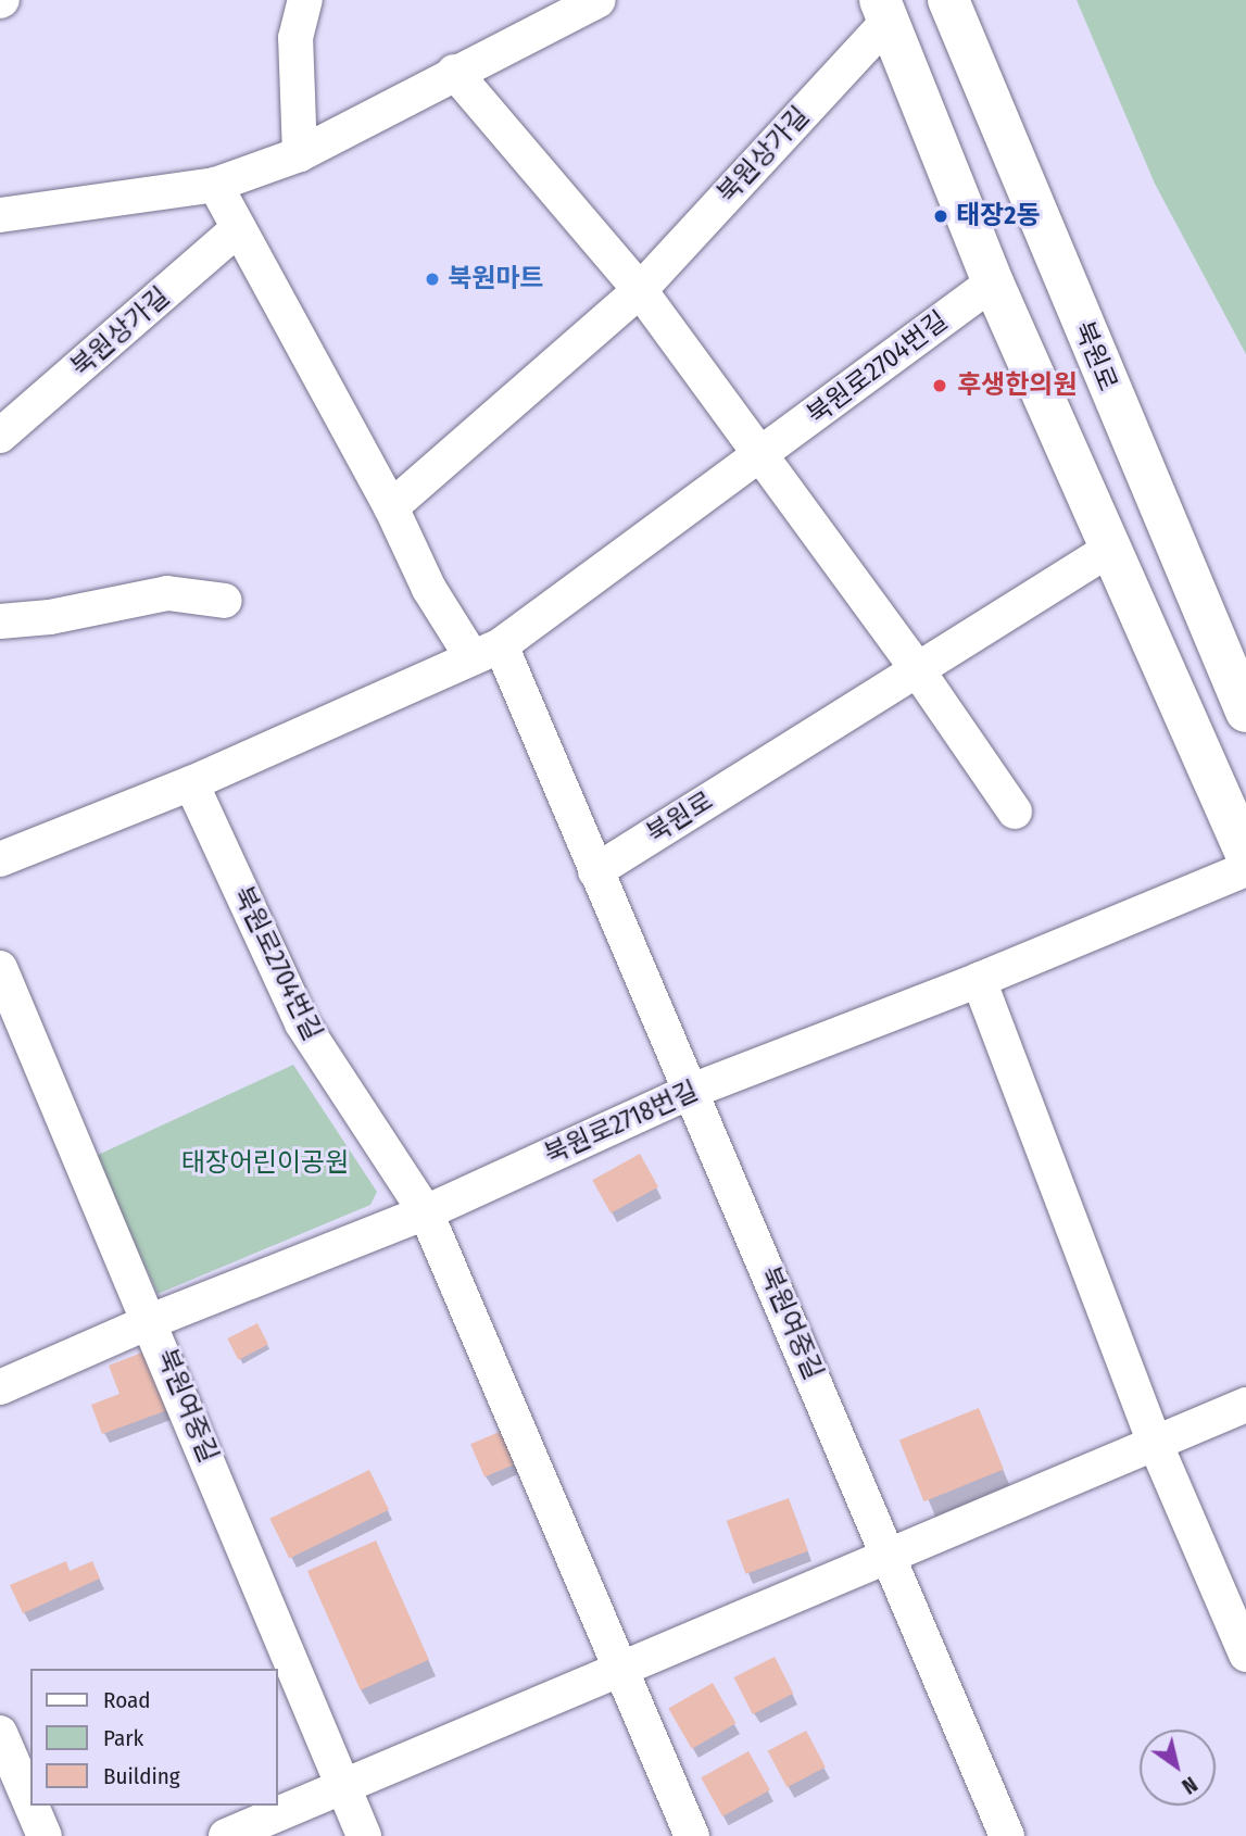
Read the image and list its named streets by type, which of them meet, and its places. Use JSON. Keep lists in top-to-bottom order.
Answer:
{
  "streets": {
    "street": [
      "북원상가길",
      "북원로",
      "북원로2704번길",
      "북원로2718번길",
      "북원여중길"
    ]
  },
  "crossings": [
    ["북원로2704번길", "북원로2718번길"],
    ["북원로2718번길", "북원여중길"]
  ],
  "parks": ["태장어린이공원"],
  "places": ["태장2동", "북원마트", "후생한의원"],
  "legend": ["Road", "Park", "Building"],
  "north": "bottom right"
}
